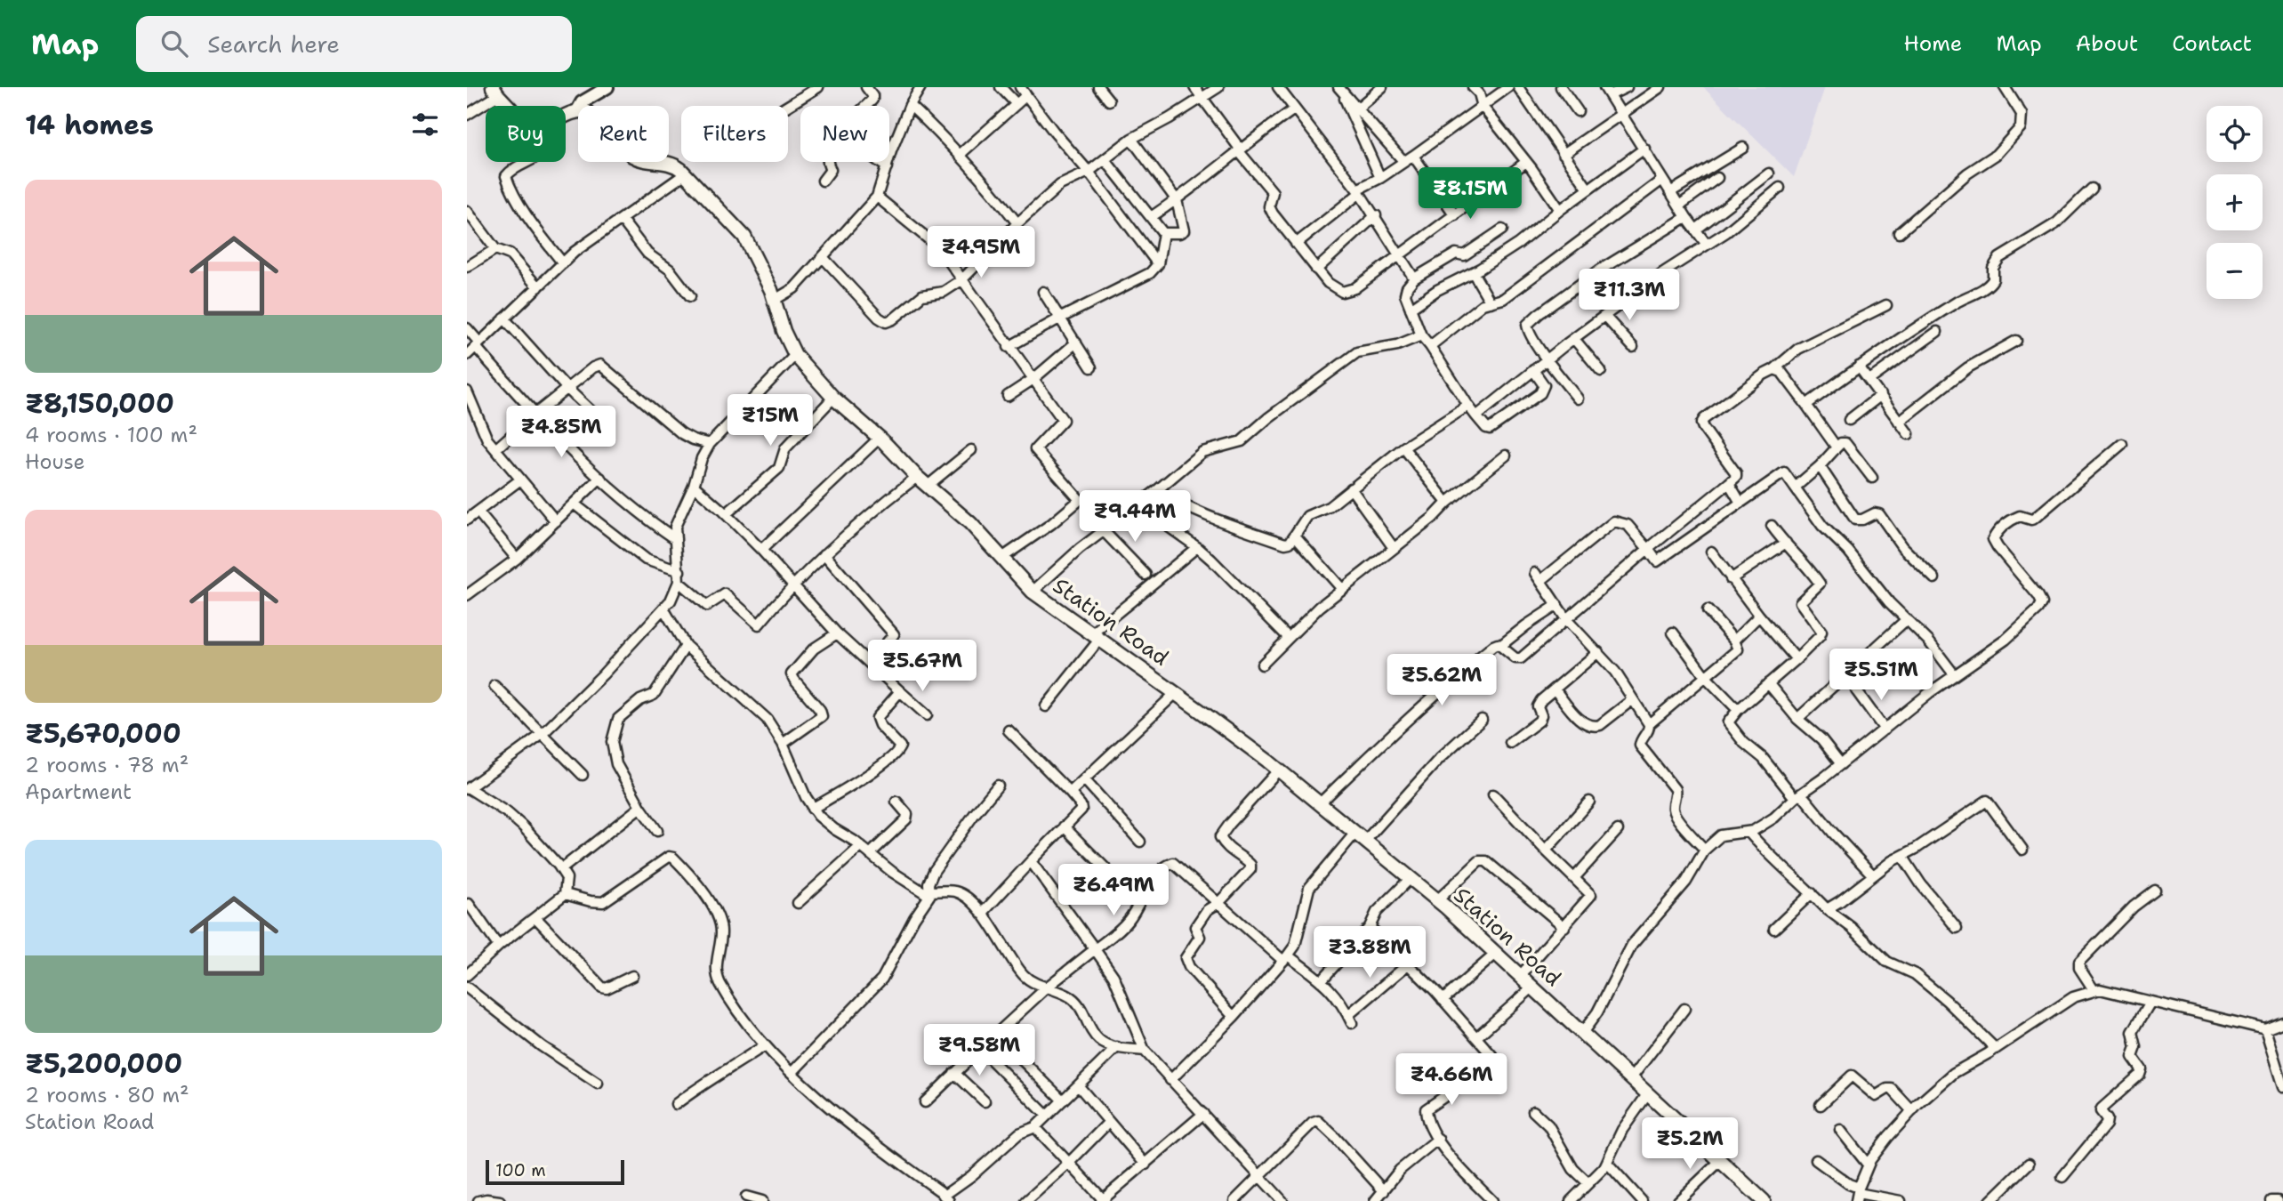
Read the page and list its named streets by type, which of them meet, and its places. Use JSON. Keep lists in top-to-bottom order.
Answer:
{
  "streets": {
    "main road": ["Station Road"]
  },
  "scale_bar": "100 m",
  "page": {
    "header": "Map",
    "search": "Search here",
    "nav": [
      "Home",
      "Map",
      "About",
      "Contact"
    ],
    "heading": "14 homes",
    "map_buttons": ["+", "−"],
    "chip": [
      "Buy",
      "Rent",
      "Filters",
      "New"
    ],
    "list": [
      {
        "name": "₹8,150,000",
        "note": "4 rooms · 100 m² · House"
      },
      {
        "name": "₹5,670,000",
        "note": "2 rooms · 78 m² · Apartment"
      },
      {
        "name": "₹5,200,000",
        "note": "2 rooms · 80 m² · Station Road"
      }
    ],
    "price": [
      "₹8.15M",
      "₹4.95M",
      "₹11.3M",
      "₹15M",
      "₹4.85M",
      "₹9.44M",
      "₹5.67M",
      "₹5.51M",
      "₹5.62M",
      "₹6.49M",
      "₹3.88M",
      "₹9.58M",
      "₹4.66M",
      "₹5.2M"
    ],
    "scale": "100 m"
  }
}
